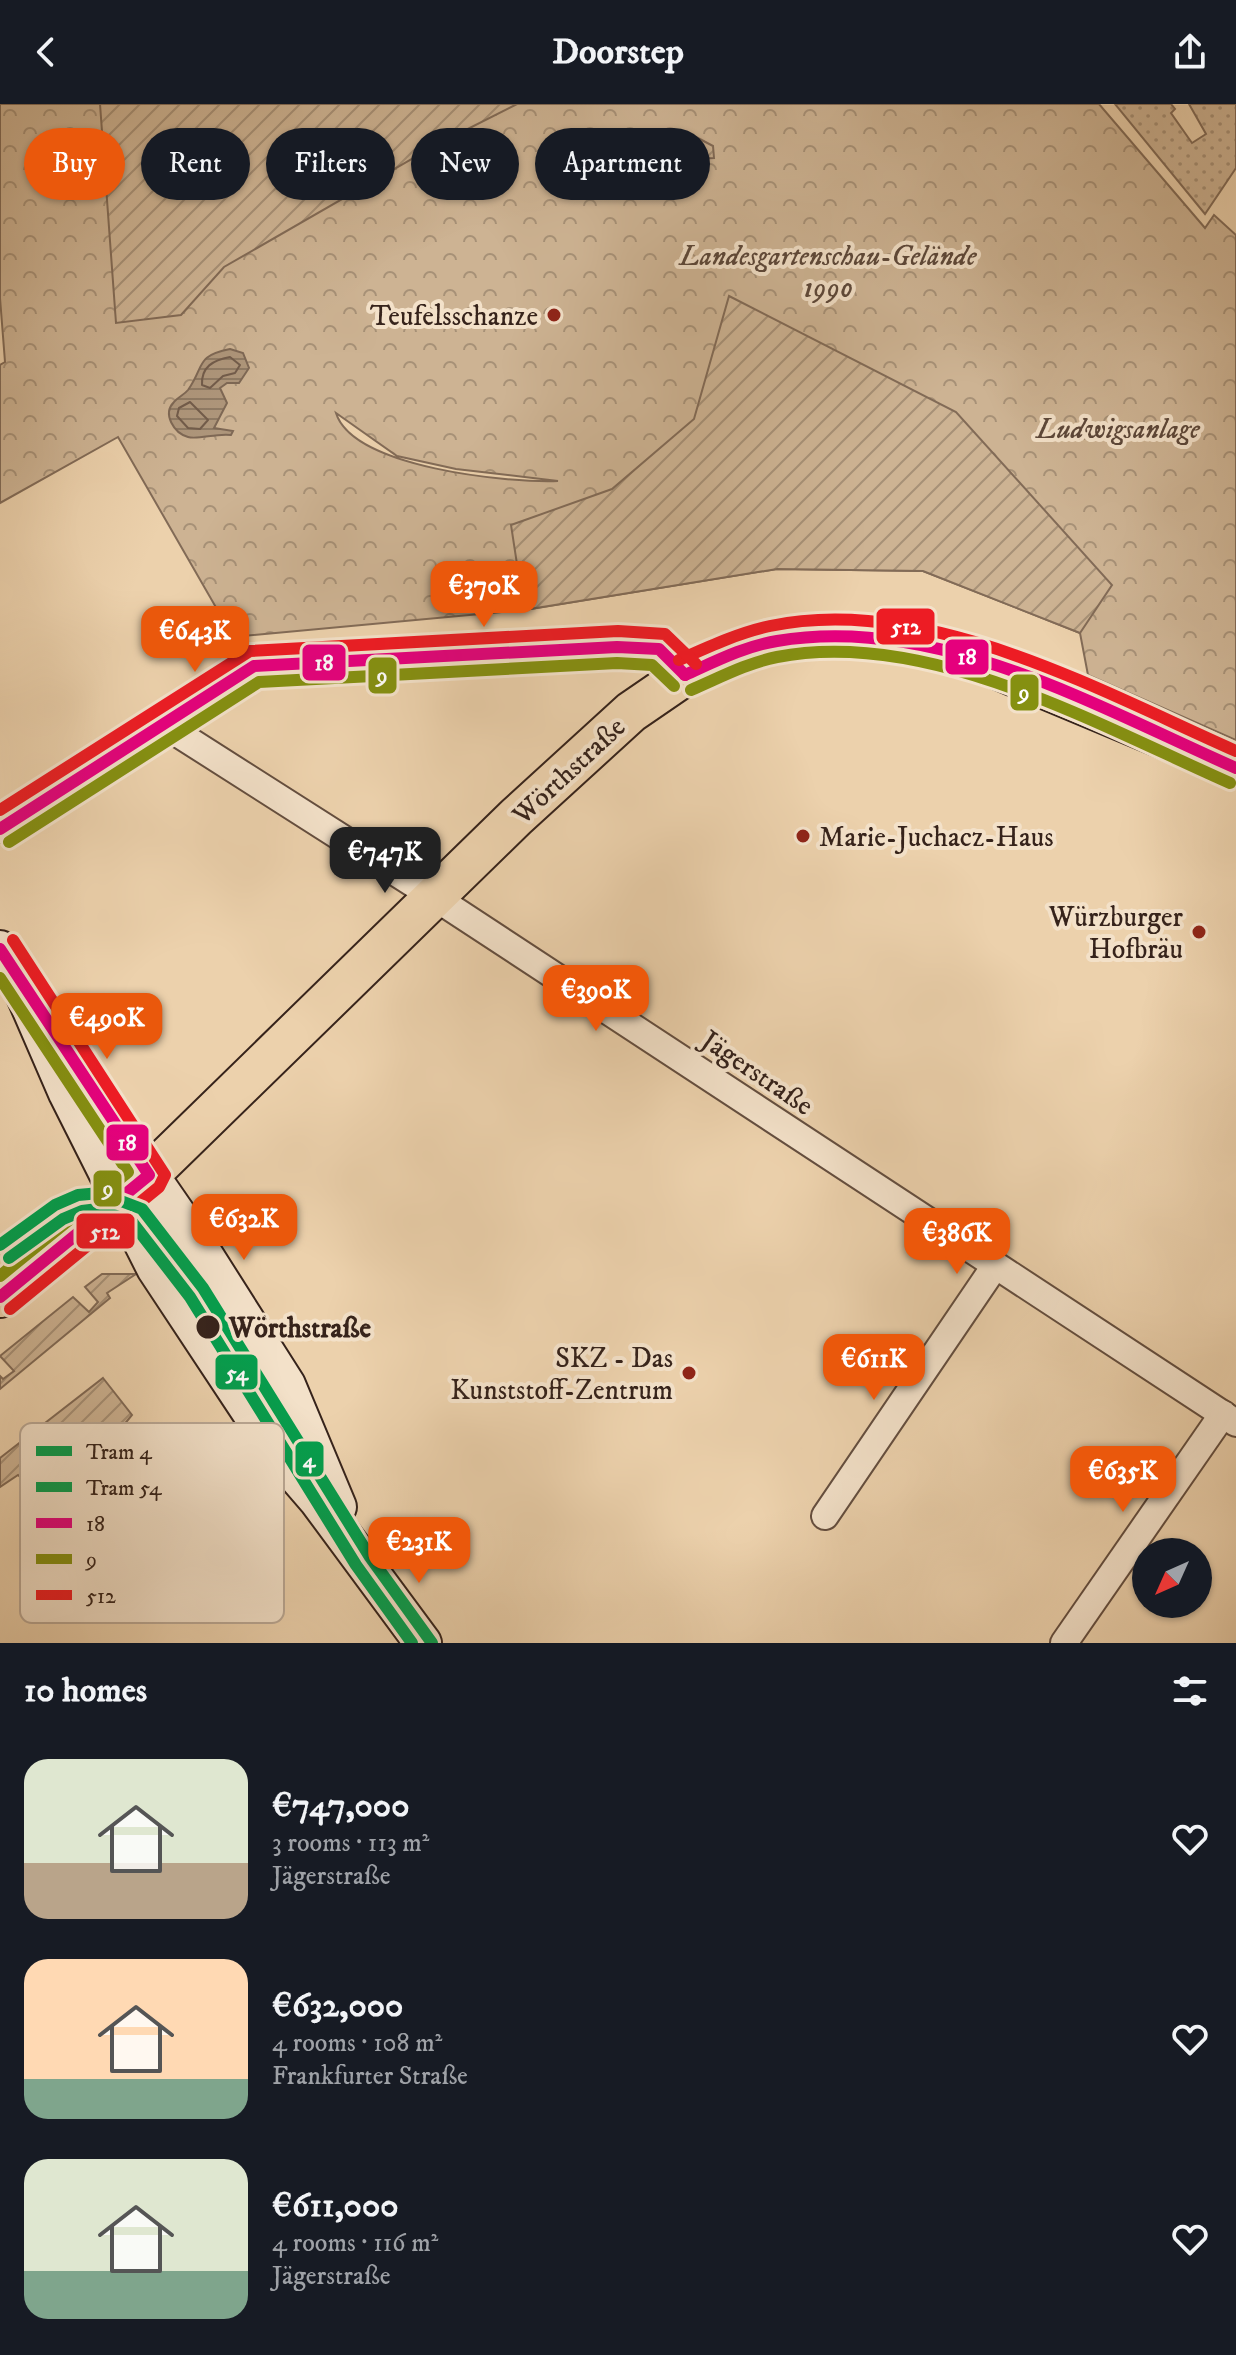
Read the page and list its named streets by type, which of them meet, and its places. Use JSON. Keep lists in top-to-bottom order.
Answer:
{
  "streets": {
    "main road": ["Wörthstraße"],
    "street": ["Jägerstraße"]
  },
  "crossings": [
    ["Wörthstraße", "Jägerstraße"]
  ],
  "parks": ["Landesgartenschau-Gelände 1990", "Ludwigsanlage"],
  "places": [
    "Teufelsschanze",
    "Marie-Juchacz-Haus",
    "Würzburger Hofbräu",
    "Wörthstraße",
    "SKZ - Das Kunststoff-Zentrum"
  ],
  "lines": [
    "transit line 512",
    "transit line 18",
    "transit line 9",
    "tram line 4",
    "tram line 54"
  ],
  "legend": [
    "Tram 4",
    "Tram 54",
    "18",
    "9",
    "512"
  ],
  "north": "bottom left",
  "page": {
    "header": "Doorstep",
    "chip": [
      "Buy",
      "Rent",
      "Filters",
      "New",
      "Apartment"
    ],
    "price": [
      "€370K",
      "€643K",
      "€747K",
      "€390K",
      "€490K",
      "€632K",
      "€386K",
      "€611K",
      "€635K",
      "€231K"
    ],
    "heading": "10 homes",
    "list": [
      {
        "name": "€747,000",
        "note": "3 rooms · 113 m² · Jägerstraße"
      },
      {
        "name": "€632,000",
        "note": "4 rooms · 108 m² · Frankfurter Straße"
      },
      {
        "name": "€611,000",
        "note": "4 rooms · 116 m² · Jägerstraße"
      }
    ]
  }
}
